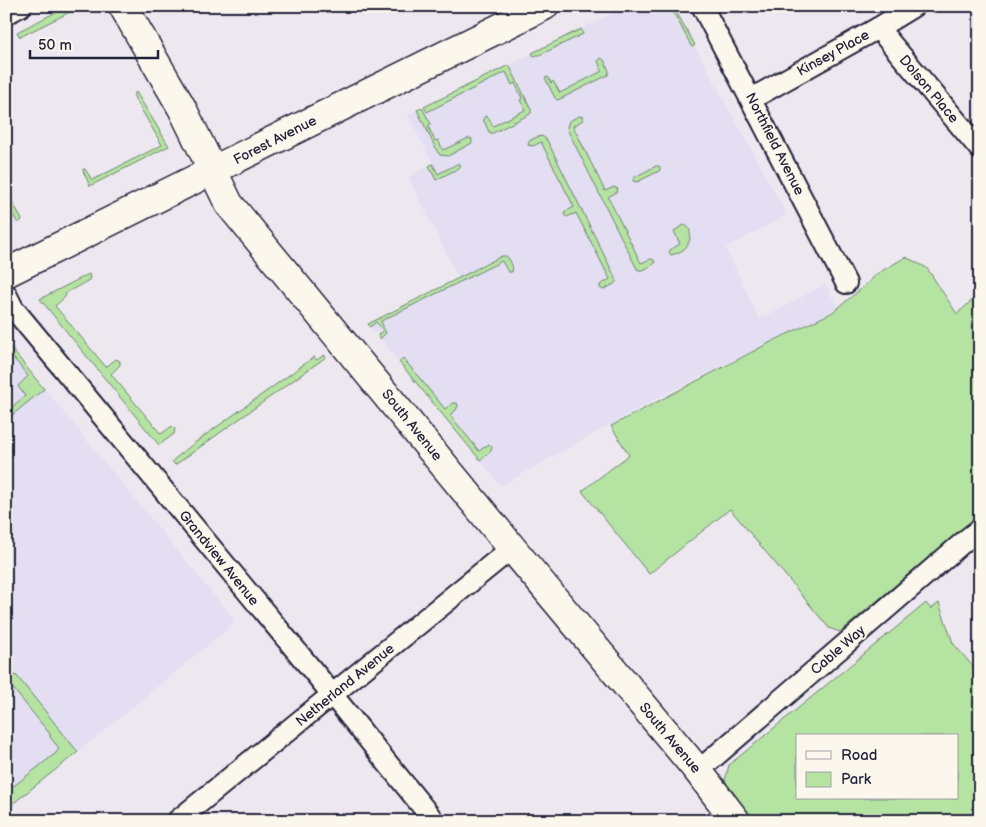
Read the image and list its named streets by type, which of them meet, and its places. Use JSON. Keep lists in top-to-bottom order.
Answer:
{
  "streets": {
    "street": [
      "Kinsey Place",
      "Dolson Place",
      "Forest Avenue",
      "Northfield Avenue",
      "South Avenue",
      "Grandview Avenue",
      "Cable Way",
      "Netherland Avenue"
    ]
  },
  "crossings": [
    ["Kinsey Place", "Dolson Place"],
    ["Kinsey Place", "Northfield Avenue"],
    ["Forest Avenue", "South Avenue"],
    ["South Avenue", "Cable Way"],
    ["South Avenue", "Netherland Avenue"],
    ["Grandview Avenue", "Netherland Avenue"]
  ],
  "legend": ["Road", "Park"],
  "scale_bar": "50 m"
}
